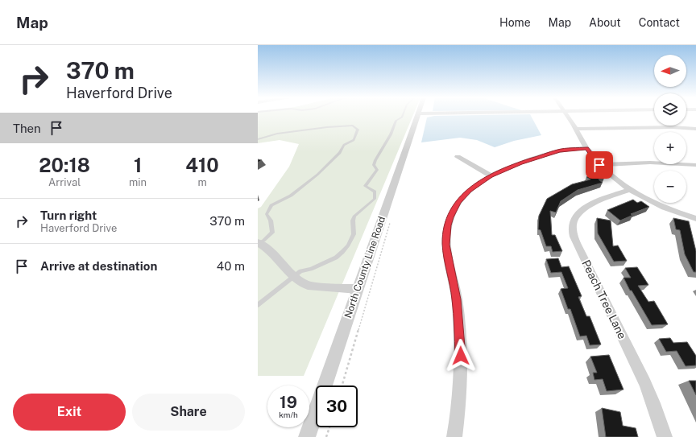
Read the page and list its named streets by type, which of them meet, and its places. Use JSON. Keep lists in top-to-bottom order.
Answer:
{
  "streets": {
    "street": ["North County Line Road", "Peach Tree Lane"]
  },
  "north": "left",
  "page": {
    "header": "Map",
    "nav": [
      "Home",
      "Map",
      "About",
      "Contact"
    ],
    "turn": ["370 m", "Haverford Drive"],
    "map_buttons": ["+", "−"],
    "then": "Then",
    "eta": [
      "20:18",
      "Arrival",
      "1",
      "min",
      "410",
      "m"
    ],
    "list": [
      {
        "name": "Turn right",
        "note": "Haverford Drive",
        "value": "370 m"
      },
      {
        "name": "Arrive at destination",
        "value": "40 m"
      }
    ],
    "speed": "19 km/h",
    "limit": "30",
    "buttons": ["Exit", "Share"]
  }
}
